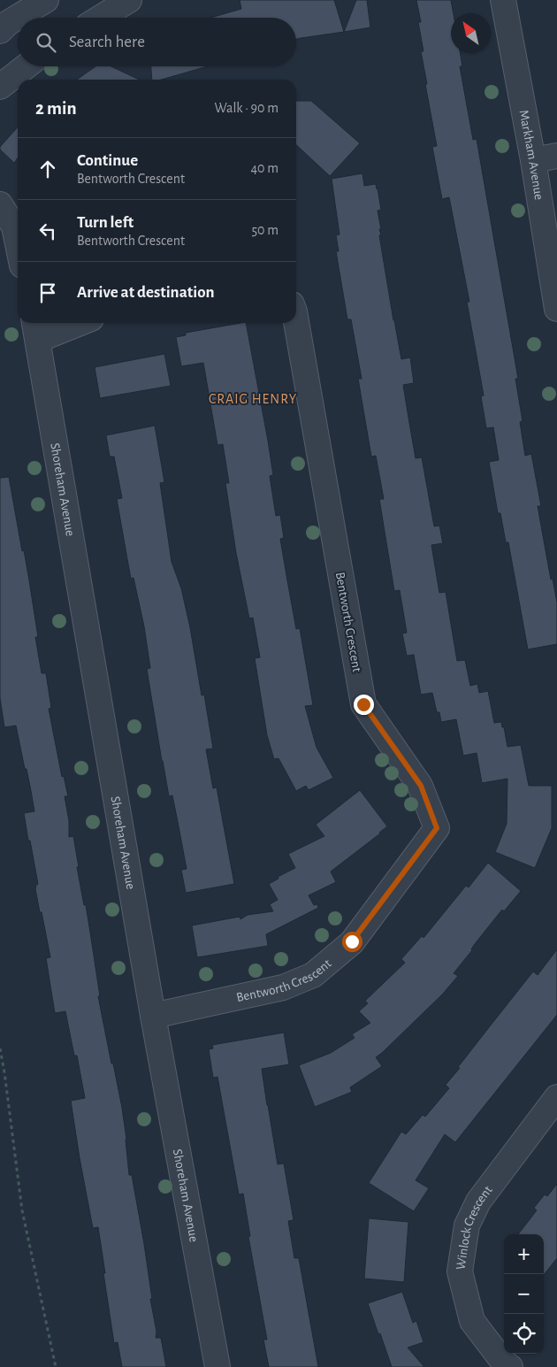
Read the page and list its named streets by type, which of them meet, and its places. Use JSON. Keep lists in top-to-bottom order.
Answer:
{
  "streets": {
    "street": [
      "Markham Avenue",
      "Shoreham Avenue",
      "Bentworth Crescent",
      "Winlock Crescent"
    ]
  },
  "crossings": [
    ["Shoreham Avenue", "Bentworth Crescent"]
  ],
  "districts": ["CRAIG HENRY"],
  "north": "top left",
  "page": {
    "search": "Search here",
    "heading": ["2 min", "Walk · 90 m"],
    "list": [
      ["Continue", "Bentworth Crescent", "40 m"],
      ["Turn left", "Bentworth Crescent", "50 m"],
      "Arrive at destination"
    ],
    "map_buttons": ["+", "−"]
  }
}
